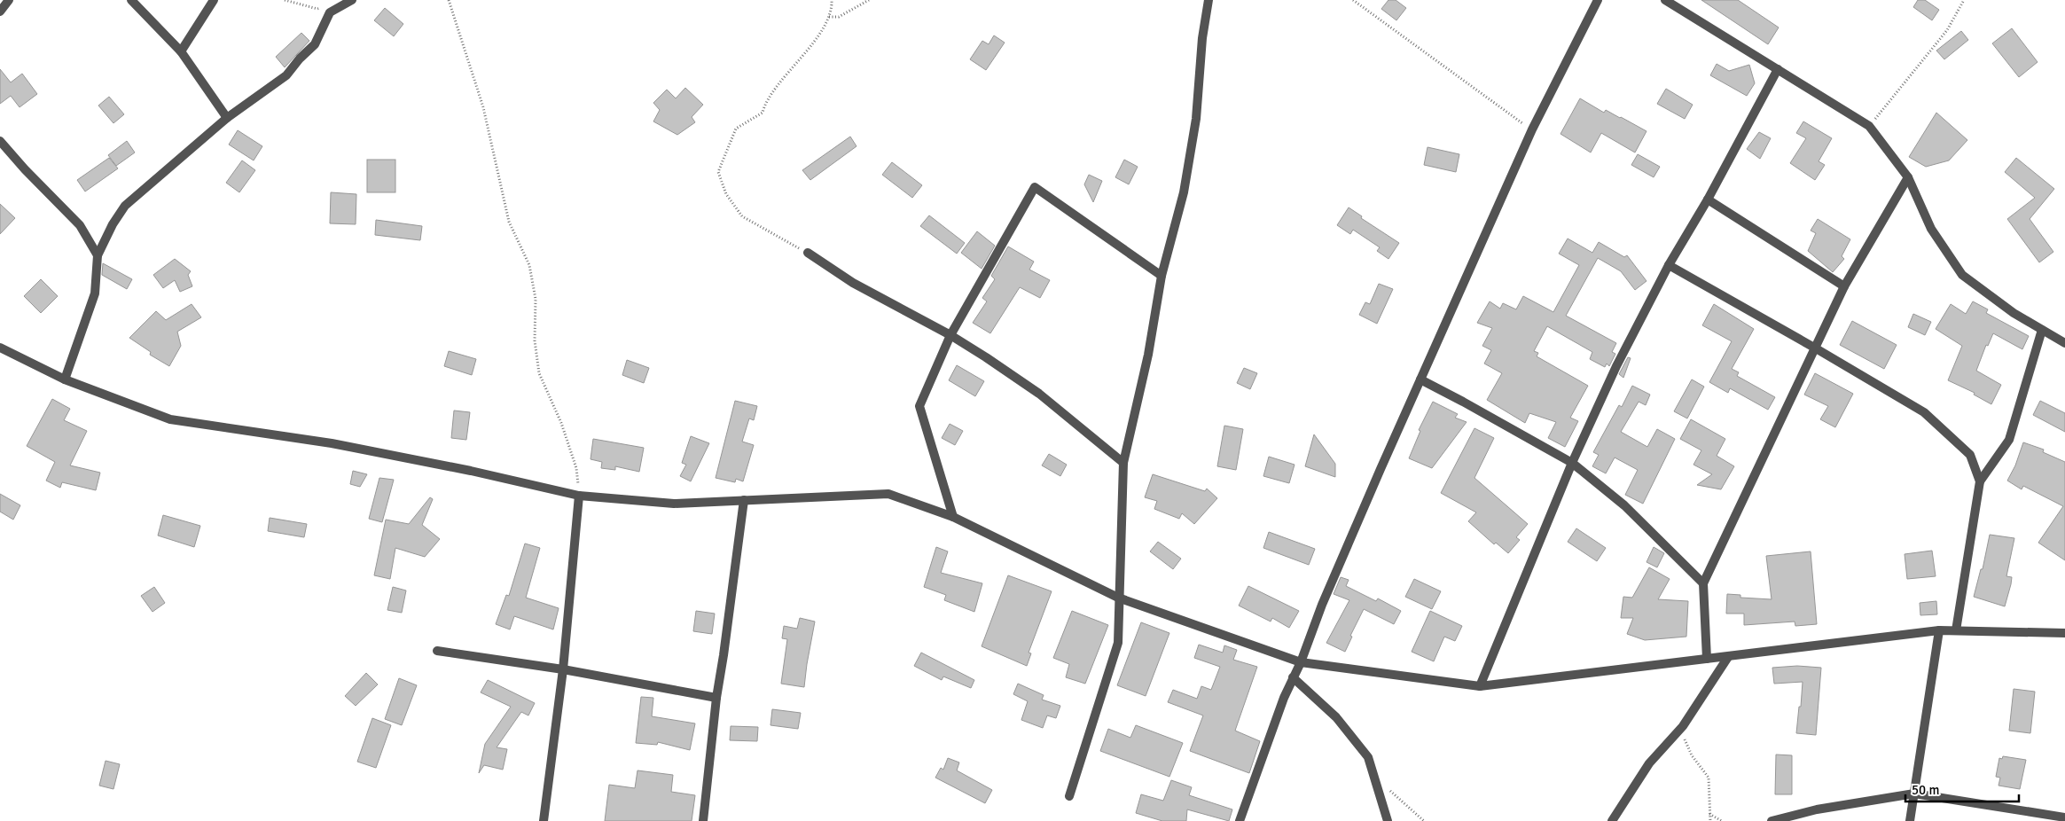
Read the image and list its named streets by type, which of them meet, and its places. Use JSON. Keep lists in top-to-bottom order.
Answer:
{
  "scale_bar": "50 m"
}
